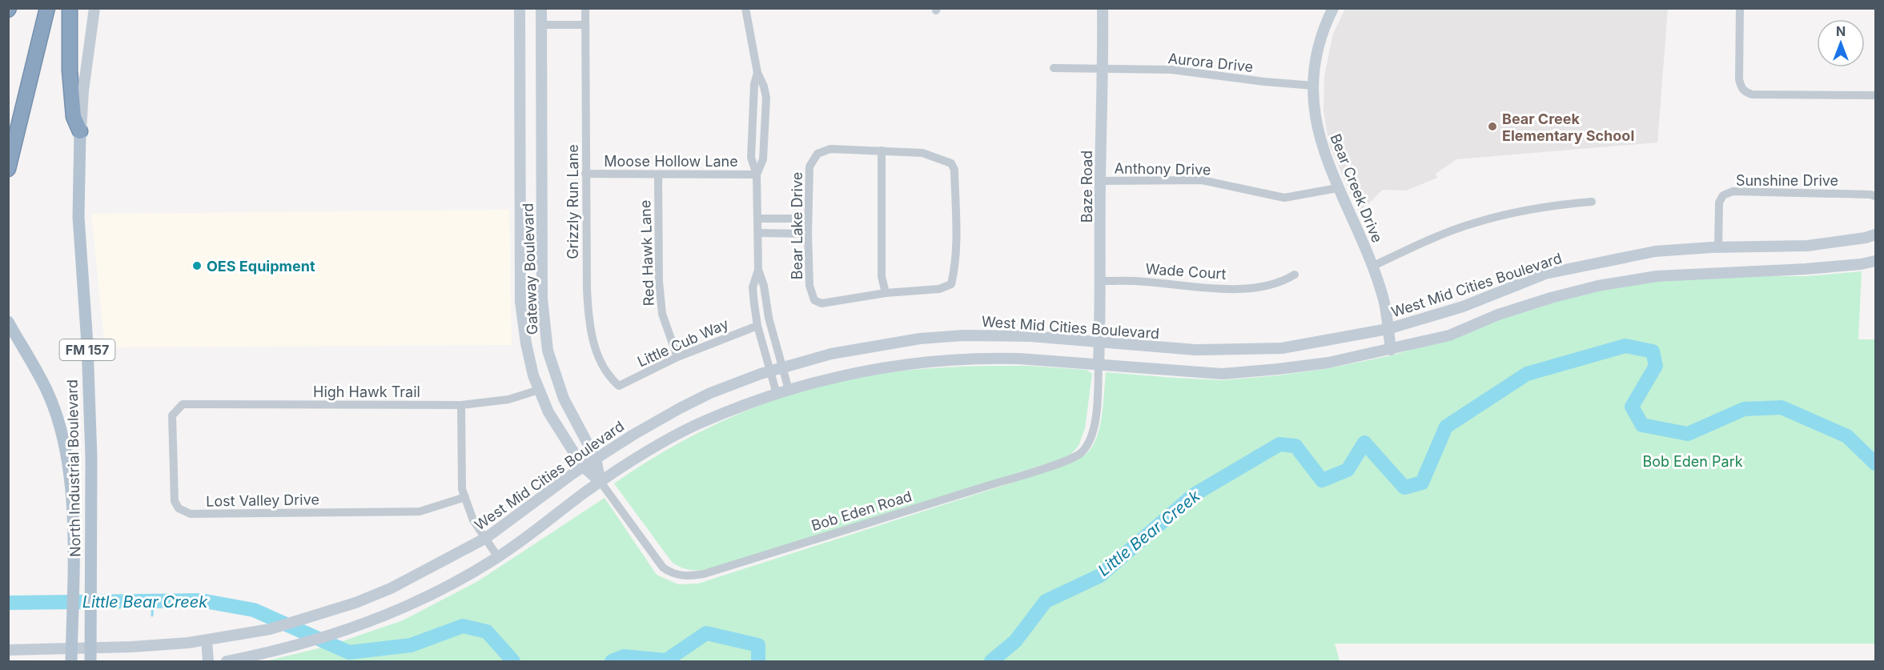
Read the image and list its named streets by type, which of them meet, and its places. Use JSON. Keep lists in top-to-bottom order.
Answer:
{
  "streets": {
    "highway": ["FM 157"],
    "main road": [
      "Baze Road",
      "Bear Creek Drive",
      "Gateway Boulevard",
      "West Mid Cities Boulevard",
      "North Industrial Boulevard"
    ],
    "street": [
      "Aurora Drive",
      "Moose Hollow Lane",
      "Anthony Drive",
      "Sunshine Drive",
      "Grizzly Run Lane",
      "Bear Lake Drive",
      "Red Hawk Lane",
      "Wade Court",
      "Little Cub Way",
      "High Hawk Trail",
      "Lost Valley Drive",
      "Bob Eden Road"
    ]
  },
  "crossings": [
    ["Aurora Drive", "Baze Road"],
    ["Aurora Drive", "Bear Creek Drive"],
    ["Moose Hollow Lane", "Grizzly Run Lane"],
    ["Moose Hollow Lane", "Red Hawk Lane"],
    ["Anthony Drive", "Baze Road"],
    ["Anthony Drive", "Bear Creek Drive"],
    ["Sunshine Drive", "West Mid Cities Boulevard"],
    ["Baze Road", "Wade Court"],
    ["Baze Road", "West Mid Cities Boulevard"],
    ["Baze Road", "Bob Eden Road"],
    ["Bear Creek Drive", "West Mid Cities Boulevard"],
    ["Grizzly Run Lane", "Little Cub Way"],
    ["Red Hawk Lane", "Little Cub Way"],
    ["Gateway Boulevard", "West Mid Cities Boulevard"],
    ["Gateway Boulevard", "High Hawk Trail"],
    ["Gateway Boulevard", "Bob Eden Road"],
    ["West Mid Cities Boulevard", "North Industrial Boulevard"],
    ["FM 157", "North Industrial Boulevard"],
    ["High Hawk Trail", "Lost Valley Drive"]
  ],
  "water": ["Little Bear Creek"],
  "parks": ["Bob Eden Park"],
  "places": ["Bear Creek Elementary School", "OES Equipment"],
  "north": "top"
}
